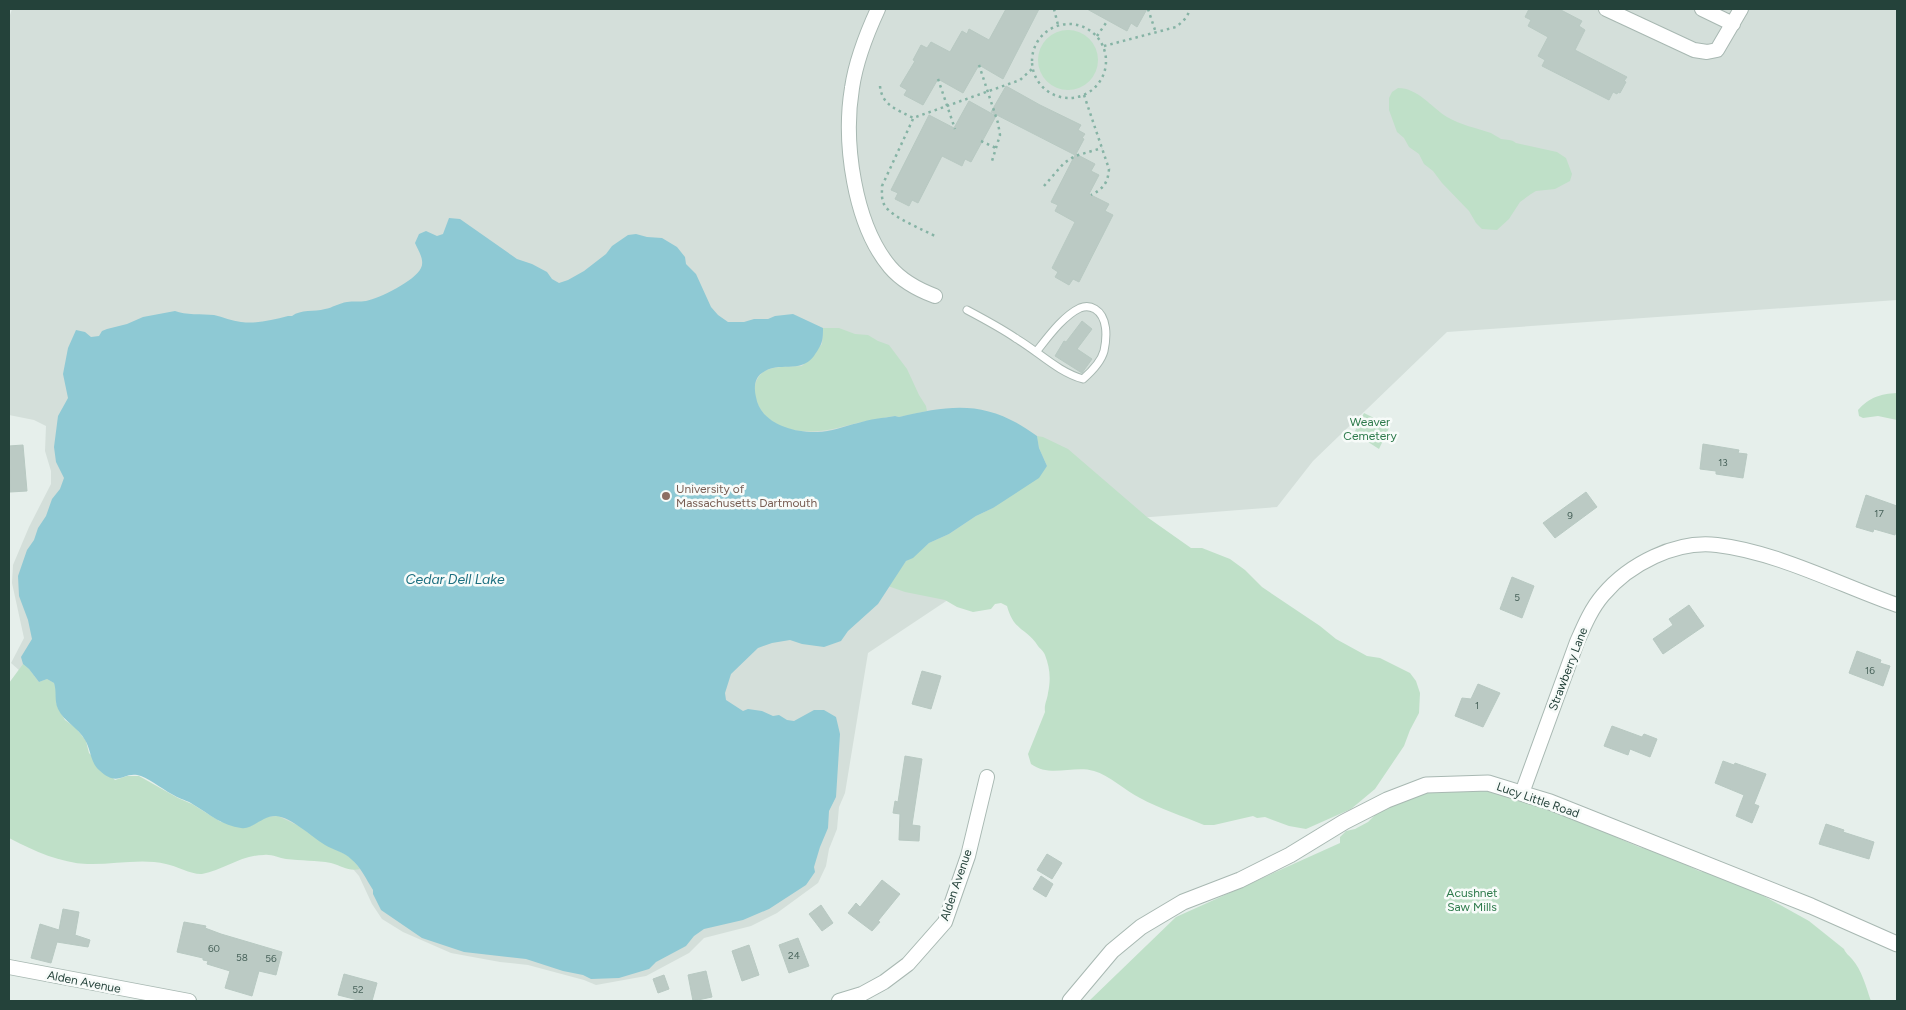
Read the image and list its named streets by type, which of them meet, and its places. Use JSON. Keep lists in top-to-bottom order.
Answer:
{
  "streets": {
    "street": ["Strawberry Lane", "Lucy Little Road", "Alden Avenue"]
  },
  "crossings": [
    ["Strawberry Lane", "Lucy Little Road"]
  ],
  "water": ["Cedar Dell Lake"],
  "parks": ["Weaver Cemetery", "Acushnet Saw Mills"],
  "places": ["University of Massachusetts Dartmouth"],
  "house_numbers": [
    "13",
    "17",
    "9",
    "5",
    "16",
    "1",
    "60",
    "24",
    "58",
    "56",
    "52"
  ]
}
